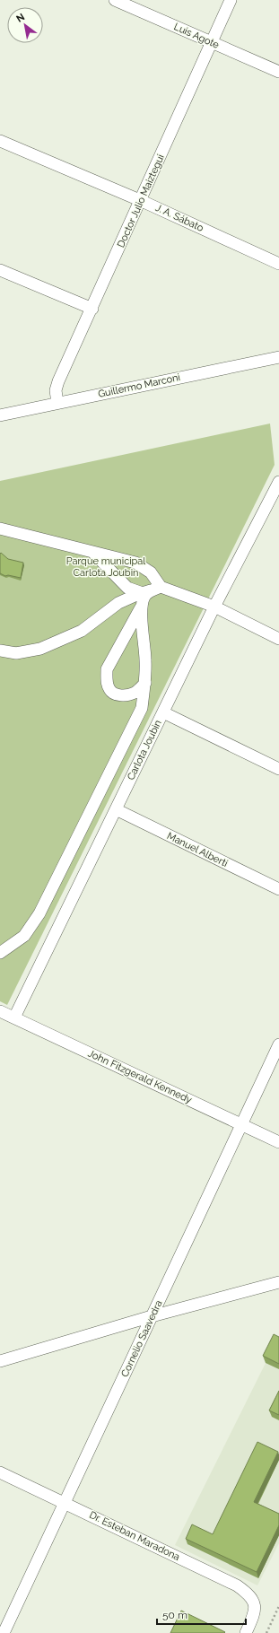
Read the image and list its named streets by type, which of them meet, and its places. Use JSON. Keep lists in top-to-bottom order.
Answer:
{
  "streets": {
    "street": [
      "Luis Agote",
      "Doctor Julio Maiztegui",
      "J. A. Sábato",
      "Guillermo Marconi",
      "Carlota Joubin",
      "Manuel Alberti",
      "John Fitzgerald Kennedy",
      "Cornelio Saavedra",
      "Dr. Esteban Maradona"
    ]
  },
  "crossings": [
    ["Luis Agote", "Doctor Julio Maiztegui"],
    ["Doctor Julio Maiztegui", "J. A. Sábato"],
    ["Doctor Julio Maiztegui", "Guillermo Marconi"],
    ["Carlota Joubin", "Manuel Alberti"],
    ["Carlota Joubin", "John Fitzgerald Kennedy"],
    ["John Fitzgerald Kennedy", "Cornelio Saavedra"],
    ["Cornelio Saavedra", "Dr. Esteban Maradona"]
  ],
  "parks": ["Parque municipal Carlota Joubin"],
  "scale_bar": "50 m",
  "north": "top left"
}
